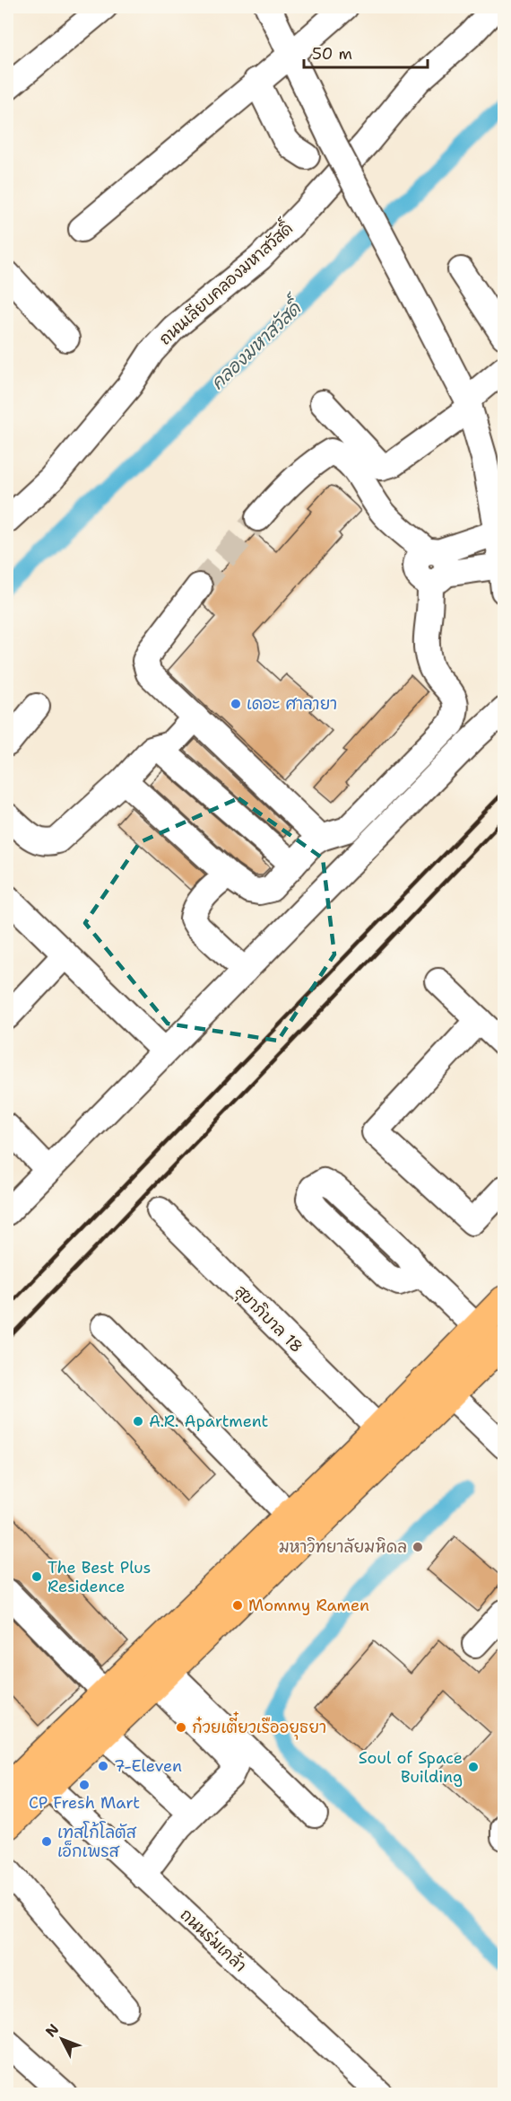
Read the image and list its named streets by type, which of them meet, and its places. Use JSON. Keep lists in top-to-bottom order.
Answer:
{
  "streets": {
    "street": ["ถนนเลียบคลองมหาสวัสดิ์", "สุขาภิบาล 18", "ถนนร่มเกล้า"]
  },
  "water": ["คลองมหาสวัสดิ์"],
  "places": [
    "เดอะ ศาลายา",
    "A.R. Apartment",
    "มหาวิทยาลัยมหิดล",
    "The Best Plus Residence",
    "Mommy Ramen",
    "ก๋วยเตี๋ยวเรืออยุธยา",
    "7-Eleven",
    "Soul of Space Building",
    "CP Fresh Mart",
    "เทสโก้โลตัส เอ็กเพรส"
  ],
  "scale_bar": "50 m",
  "north": "top left"
}
